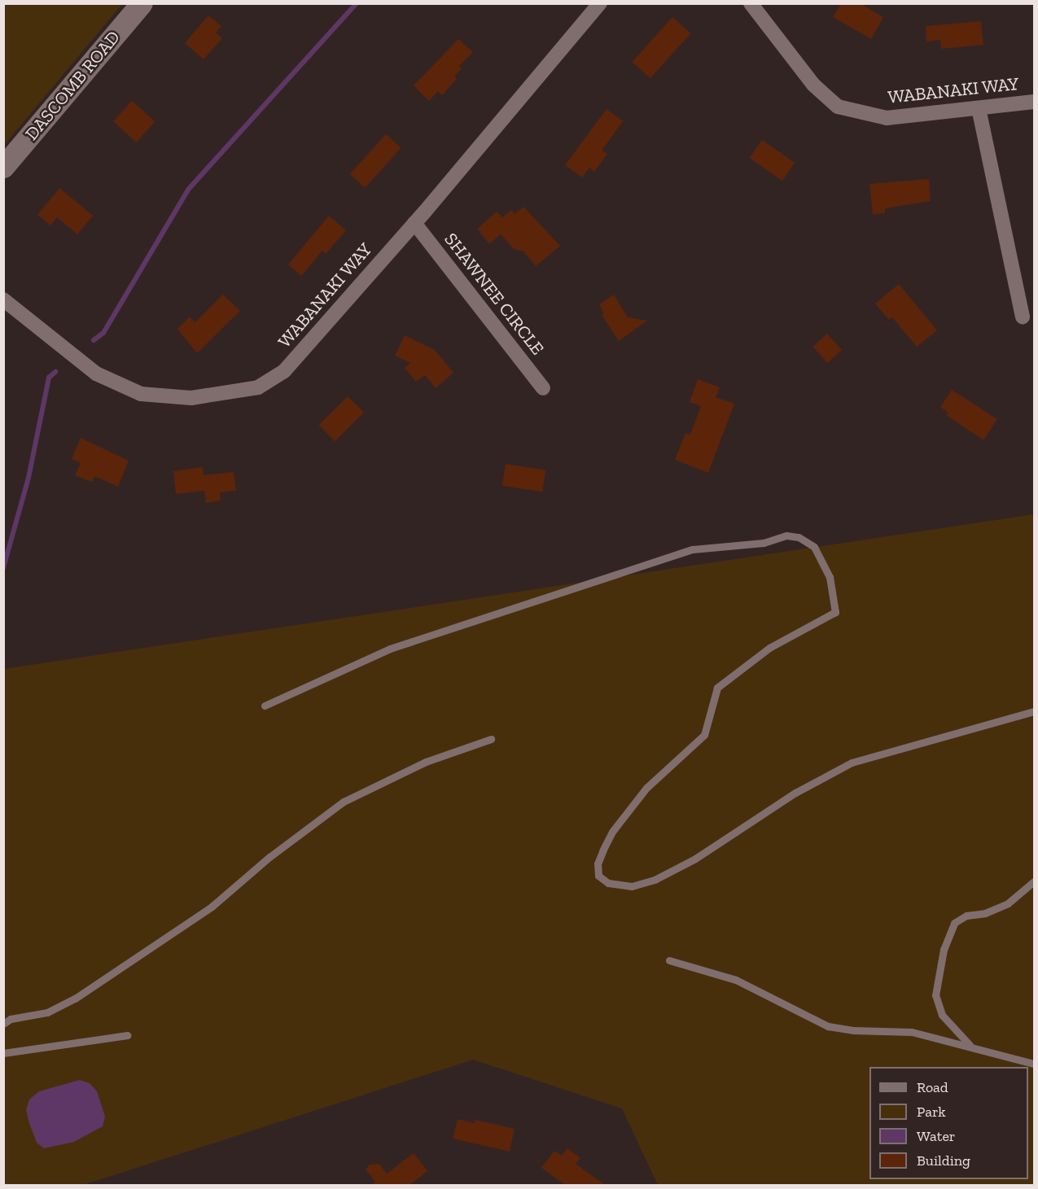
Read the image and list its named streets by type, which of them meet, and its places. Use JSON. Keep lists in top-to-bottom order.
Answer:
{
  "streets": {
    "main road": ["DASCOMB ROAD"],
    "street": ["WABANAKI WAY", "SHAWNEE CIRCLE"]
  },
  "crossings": [
    ["WABANAKI WAY", "SHAWNEE CIRCLE"]
  ],
  "legend": [
    "Road",
    "Park",
    "Water",
    "Building"
  ]
}
